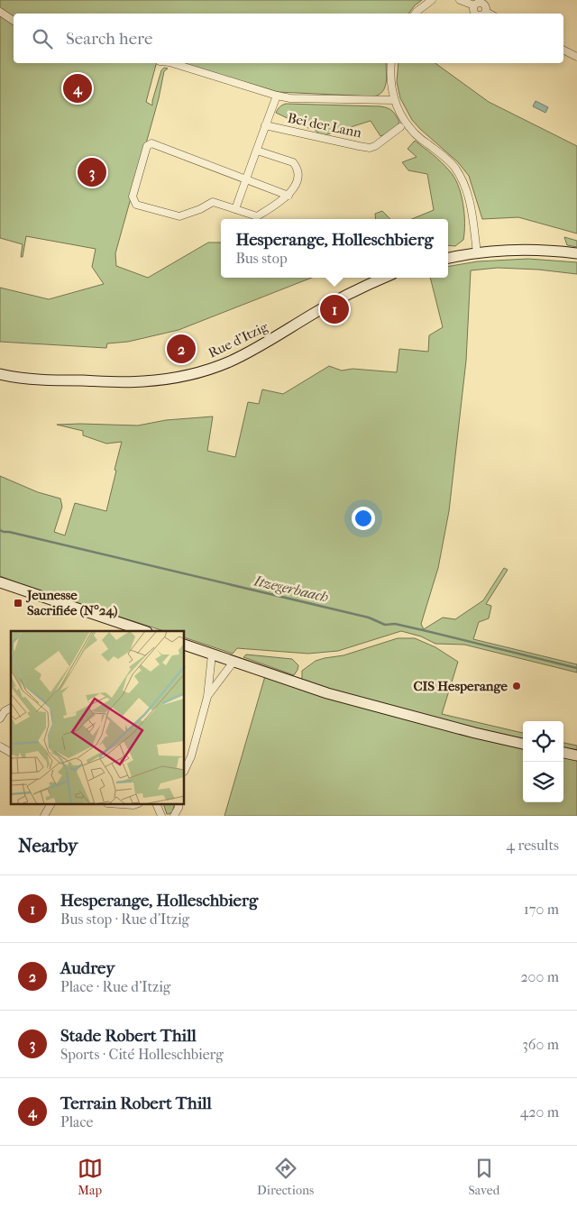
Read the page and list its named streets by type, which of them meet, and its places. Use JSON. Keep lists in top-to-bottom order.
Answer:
{
  "streets": {
    "main road": ["Rue d'Itzig"],
    "street": ["Bei der Lann"]
  },
  "water": ["Itzegerbaach"],
  "places": {
    "transit": ["Jeunesse Sacrifiée (N°24)"],
    "other": ["CIS Hesperange"]
  },
  "page": {
    "search": "Search here",
    "pins": [
      "4",
      "3",
      "1",
      "2"
    ],
    "popup": ["Hesperange, Holleschbierg", "Bus stop"],
    "heading": ["Nearby", "4 results"],
    "list": [
      {
        "mark": "1",
        "name": "Hesperange, Holleschbierg",
        "note": "Bus stop · Rue d'Itzig",
        "value": "170 m"
      },
      {
        "mark": "2",
        "name": "Audrey",
        "note": "Place · Rue d'Itzig",
        "value": "200 m"
      },
      {
        "mark": "3",
        "name": "Stade Robert Thill",
        "note": "Sports · Cité Holleschbierg",
        "value": "360 m"
      },
      {
        "mark": "4",
        "name": "Terrain Robert Thill",
        "note": "Place",
        "value": "420 m"
      }
    ],
    "nav": ["Map", "Directions", "Saved"]
  }
}
